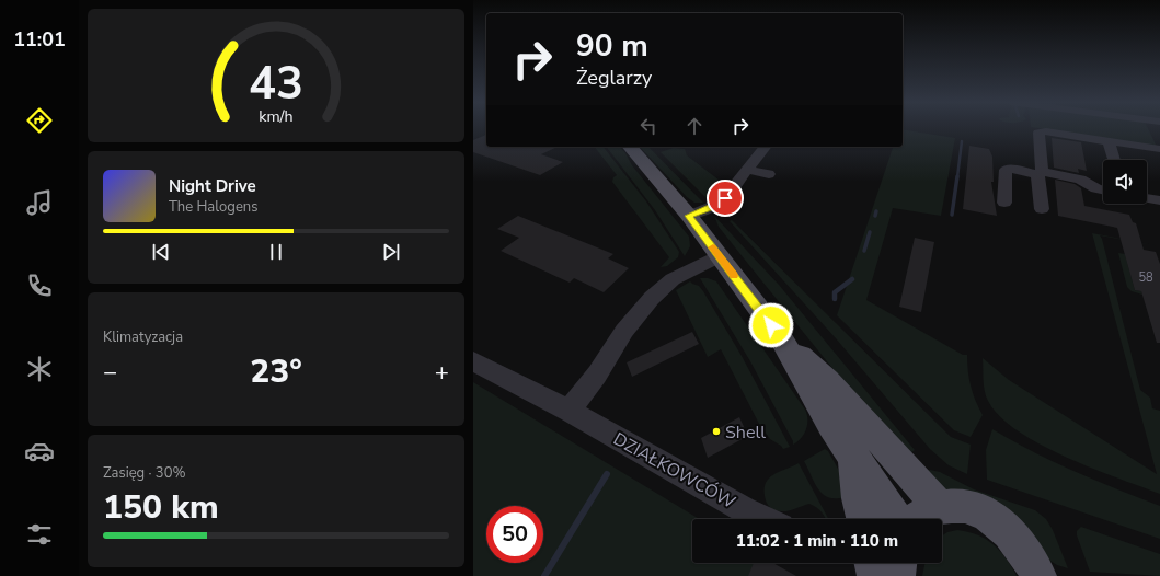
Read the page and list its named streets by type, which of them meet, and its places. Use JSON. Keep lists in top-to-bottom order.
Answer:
{
  "streets": {
    "street": ["DZIAŁKOWCÓW"]
  },
  "places": ["Shell"],
  "house_numbers": ["58"],
  "page": {
    "tabs": "11:01",
    "turn": ["90 m", "Żeglarzy"],
    "song": ["Night Drive", "The Halogens"],
    "tile": [
      "Klimatyzacja",
      ["Zasięg · 30%", "150 km"]
    ],
    "heat": ["−", "23°", "+"],
    "limit": "50",
    "trip": "11:02 · 1 min · 110 m",
    "gauge": ["43", "km/h"]
  }
}
